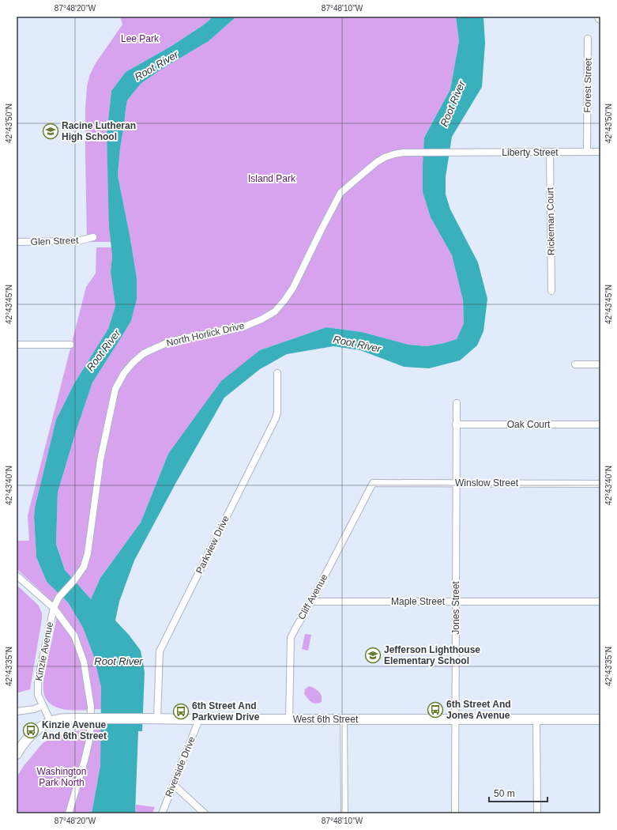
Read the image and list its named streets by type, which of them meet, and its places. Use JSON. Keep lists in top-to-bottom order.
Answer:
{
  "streets": {
    "street": [
      "Forest Street",
      "Liberty Street",
      "Rickeman Court",
      "Glen Street",
      "North Horlick Drive",
      "Oak Court",
      "Winslow Street",
      "Parkview Drive",
      "Cliff Avenue",
      "Maple Street",
      "Jones Street",
      "Kinzie Avenue",
      "West 6th Street",
      "Riverside Drive"
    ]
  },
  "crossings": [
    ["Forest Street", "Liberty Street"],
    ["Liberty Street", "Rickeman Court"],
    ["Liberty Street", "North Horlick Drive"],
    ["North Horlick Drive", "Kinzie Avenue"],
    ["Oak Court", "Jones Street"],
    ["Winslow Street", "Cliff Avenue"],
    ["Winslow Street", "Jones Street"],
    ["Parkview Drive", "West 6th Street"],
    ["Cliff Avenue", "Maple Street"],
    ["Cliff Avenue", "West 6th Street"],
    ["Maple Street", "Jones Street"],
    ["Jones Street", "West 6th Street"],
    ["Kinzie Avenue", "West 6th Street"],
    ["West 6th Street", "Riverside Drive"]
  ],
  "water": ["Root River"],
  "parks": ["Lee Park", "Island Park", "Washington Park North"],
  "places": {
    "school or university": ["Racine Lutheran High School", "Jefferson Lighthouse Elementary School"],
    "bus stop": ["6th Street And Jones Avenue", "6th Street And Parkview Drive", "Kinzie Avenue And 6th Street"]
  },
  "scale_bar": "50 m",
  "coordinates": [
    "87°48'20\"W",
    "87°48'10\"W",
    "42°43'50\"N",
    "42°43'45\"N",
    "42°43'40\"N",
    "42°43'35\"N"
  ]
}
